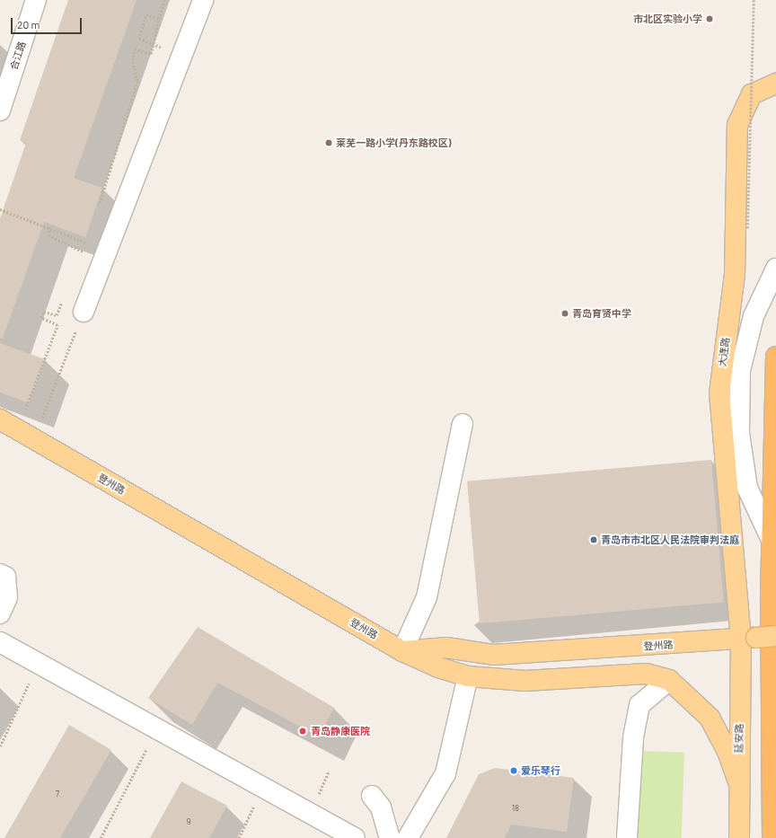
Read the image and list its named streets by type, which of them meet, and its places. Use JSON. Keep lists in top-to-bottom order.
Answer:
{
  "streets": {
    "main road": ["大连路", "登州路", "延安路"],
    "street": ["合江路"]
  },
  "crossings": [
    ["大连路", "登州路"],
    ["大连路", "延安路"],
    ["登州路", "延安路"]
  ],
  "places": [
    "市北区实验小学",
    "莱芜一路小学(丹东路校区)",
    "青岛育贤中学",
    "青岛市市北区人民法院审判法庭",
    "青岛静康医院",
    "爱乐琴行"
  ],
  "house_numbers": ["7", "18", "9"],
  "scale_bar": "20 m"
}
